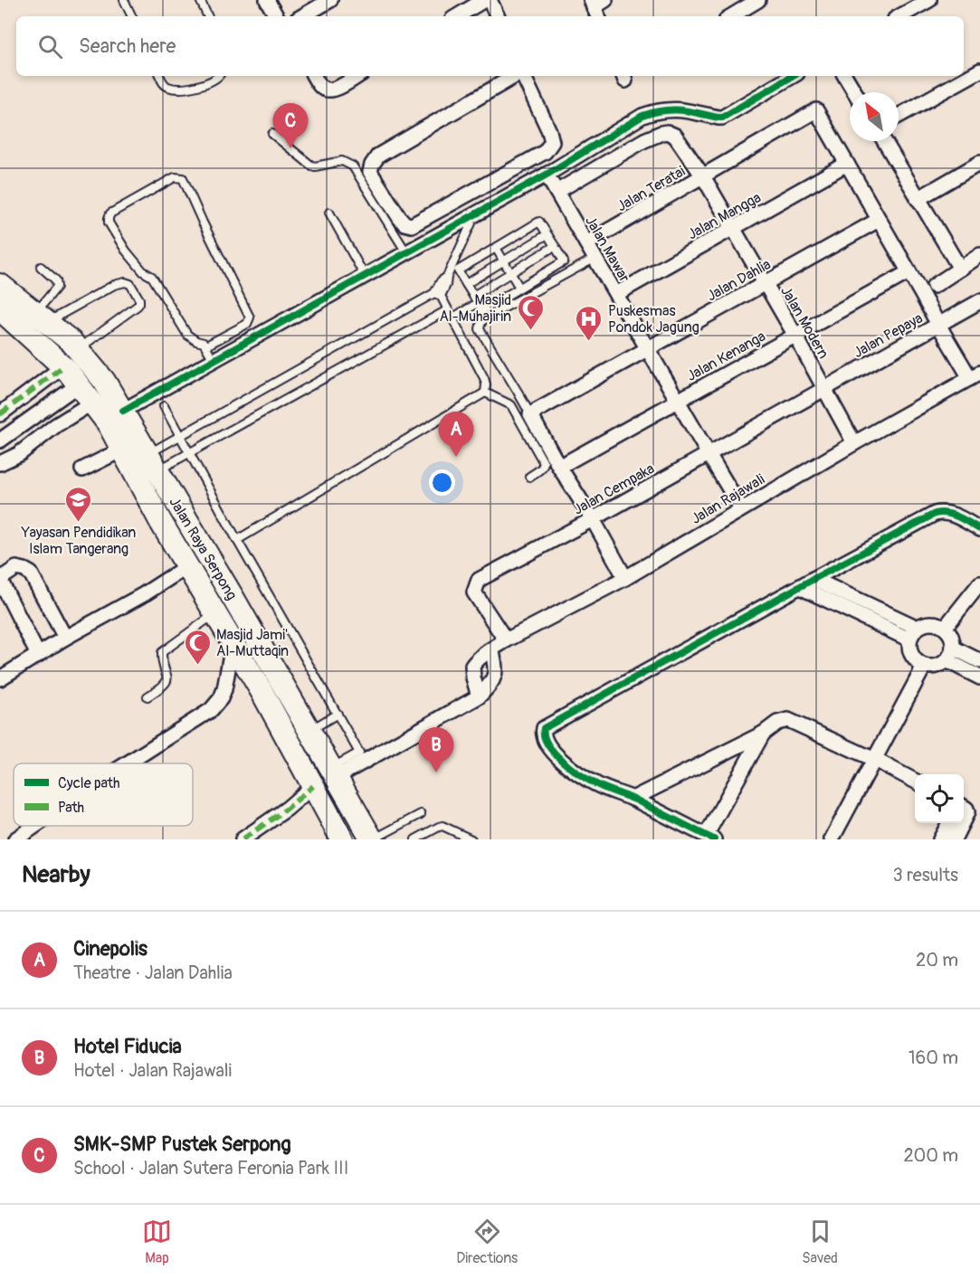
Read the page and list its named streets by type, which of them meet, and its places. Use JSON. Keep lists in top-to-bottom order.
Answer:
{
  "streets": {
    "main road": ["Jalan Raya Serpong"],
    "street": [
      "Jalan Teratai",
      "Jalan Mangga",
      "Jalan Mawar",
      "Jalan Dahlia",
      "Jalan Modern",
      "Jalan Pepaya",
      "Jalan Kenanga",
      "Jalan Cempaka",
      "Jalan Rajawali"
    ]
  },
  "crossings": [
    ["Jalan Teratai", "Jalan Mangga"],
    ["Jalan Teratai", "Jalan Mawar"],
    ["Jalan Teratai", "Jalan Modern"],
    ["Jalan Mangga", "Jalan Mawar"],
    ["Jalan Mangga", "Jalan Modern"],
    ["Jalan Mawar", "Jalan Dahlia"],
    ["Jalan Mawar", "Jalan Modern"],
    ["Jalan Mawar", "Jalan Kenanga"],
    ["Jalan Mawar", "Jalan Cempaka"],
    ["Jalan Mawar", "Jalan Rajawali"],
    ["Jalan Dahlia", "Jalan Modern"],
    ["Jalan Modern", "Jalan Pepaya"],
    ["Jalan Modern", "Jalan Kenanga"],
    ["Jalan Modern", "Jalan Cempaka"],
    ["Jalan Modern", "Jalan Rajawali"],
    ["Jalan Pepaya", "Jalan Cempaka"],
    ["Jalan Cempaka", "Jalan Rajawali"]
  ],
  "places": {
    "mosque": ["Masjid Al-Muhajirin", "Masjid Jami' Al-Muttaqin"],
    "hospital": ["Puskesmas Pondok Jagung"],
    "school or university": ["Yayasan Pendidikan Islam Tangerang"]
  },
  "legend": ["Cycle path", "Path"],
  "north": "top left",
  "page": {
    "search": "Search here",
    "pins": ["C", "A", "B"],
    "heading": ["Nearby", "3 results"],
    "list": [
      {
        "mark": "A",
        "name": "Cinepolis",
        "note": "Theatre · Jalan Dahlia",
        "value": "20 m"
      },
      {
        "mark": "B",
        "name": "Hotel Fiducia",
        "note": "Hotel · Jalan Rajawali",
        "value": "160 m"
      },
      {
        "mark": "C",
        "name": "SMK-SMP Pustek Serpong",
        "note": "School · Jalan Sutera Feronia Park III",
        "value": "200 m"
      }
    ],
    "nav": ["Map", "Directions", "Saved"]
  }
}
